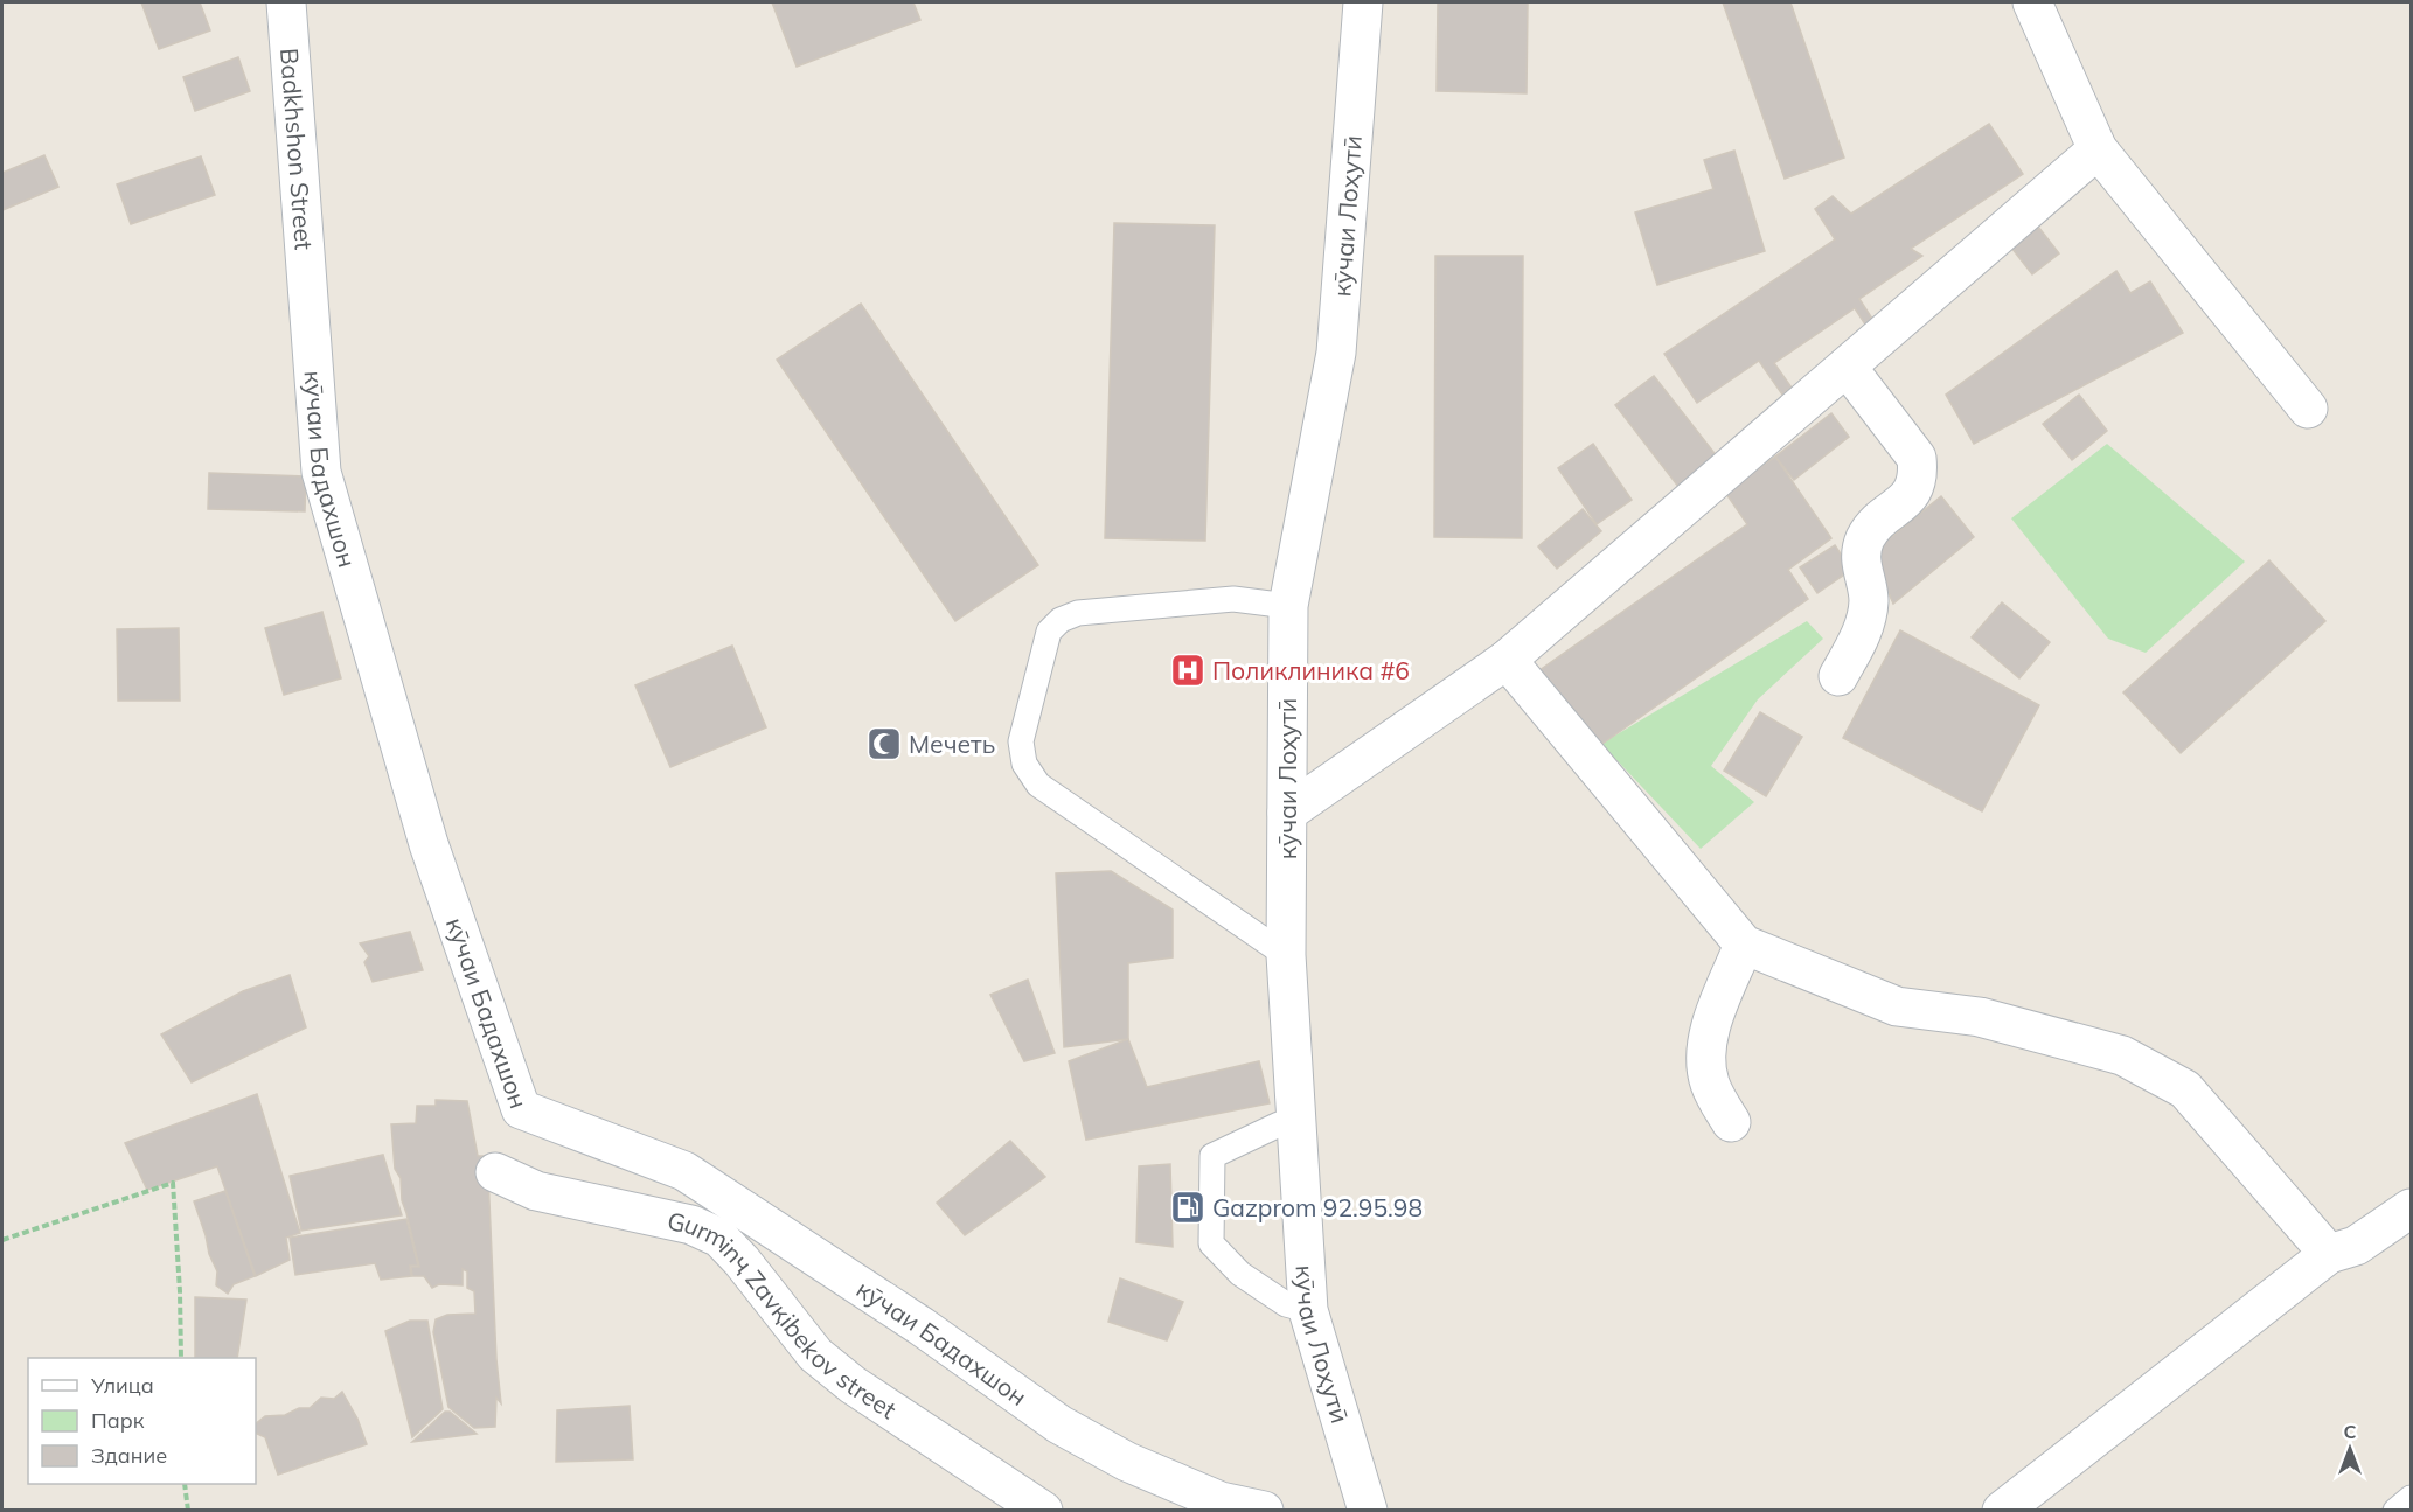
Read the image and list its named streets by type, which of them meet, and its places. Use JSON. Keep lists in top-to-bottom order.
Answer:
{
  "streets": {
    "street": ["кӯчаи Лоҳутӣ", "кӯчаи Бадахшон", "Gurminҷ Zavқibekov street"]
  },
  "places": {
    "hospital": ["Поликлиника #6"],
    "mosque": ["Мечеть"],
    "fuel station": ["Gazprom 92.95.98"]
  },
  "legend": ["Улица", "Парк", "Здание"],
  "north": "top"
}
